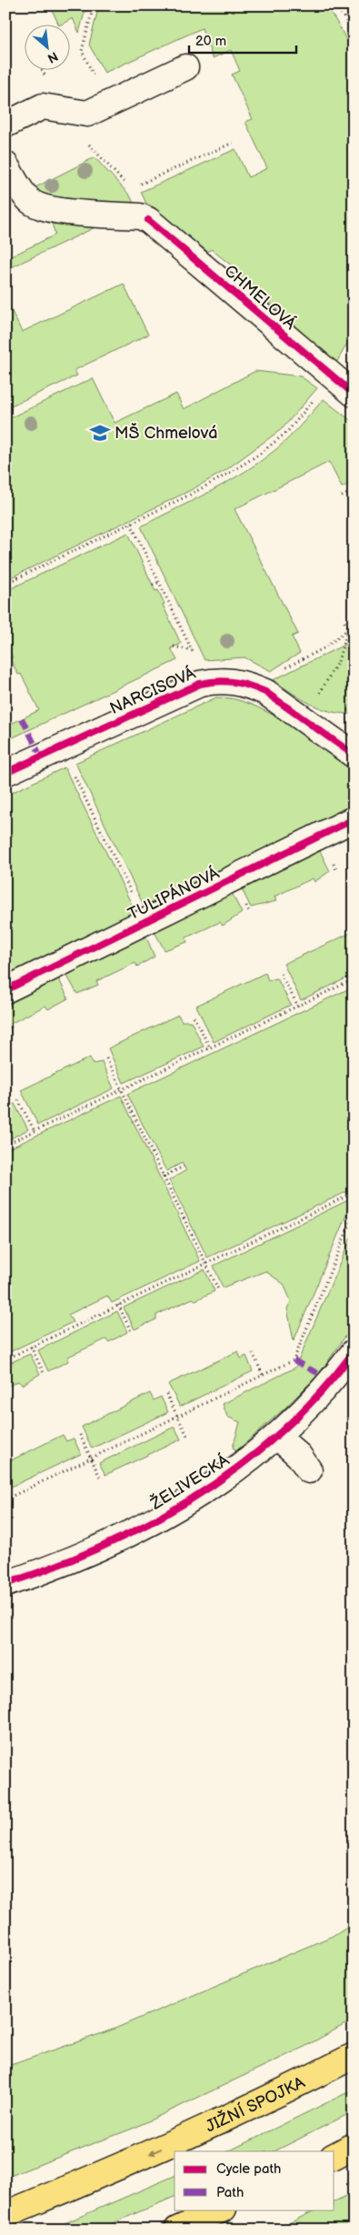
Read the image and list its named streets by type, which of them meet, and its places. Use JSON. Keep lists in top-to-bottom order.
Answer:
{
  "streets": {
    "highway": ["JIŽNÍ SPOJKA"],
    "street": [
      "CHMELOVÁ",
      "NARCISOVÁ",
      "TULIPÁNOVÁ",
      "ŽELIVECKÁ"
    ]
  },
  "one_way": ["JIŽNÍ SPOJKA"],
  "places": {
    "school or university": ["MŠ Chmelová"]
  },
  "legend": ["Cycle path", "Path"],
  "scale_bar": "20 m",
  "north": "bottom right"
}
